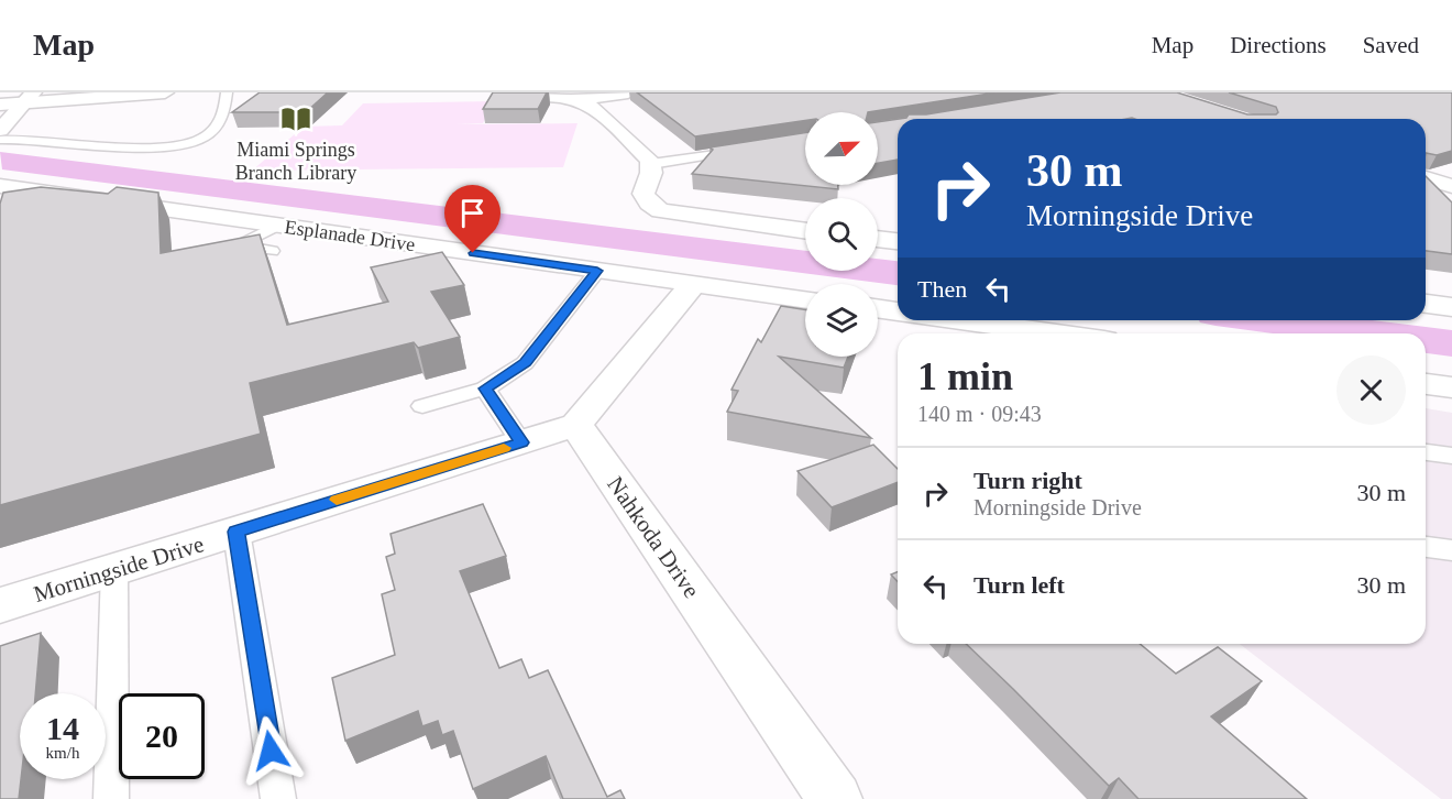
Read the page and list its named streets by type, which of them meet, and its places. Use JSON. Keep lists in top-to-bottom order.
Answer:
{
  "streets": {
    "street": ["Esplanade Drive", "Nahkoda Drive", "Morningside Drive"]
  },
  "crossings": [
    ["Nahkoda Drive", "Morningside Drive"]
  ],
  "places": {
    "library": ["Miami Springs Branch Library"]
  },
  "north": "top right",
  "page": {
    "header": "Map",
    "nav": ["Map", "Directions", "Saved"],
    "turn": ["30 m", "Morningside Drive"],
    "then": "Then",
    "heading": ["1 min", "140 m · 09:43"],
    "list": [
      {
        "name": "Turn right",
        "note": "Morningside Drive",
        "value": "30 m"
      },
      {
        "name": "Turn left",
        "value": "30 m"
      }
    ],
    "speed": "14 km/h",
    "limit": "20"
  }
}
